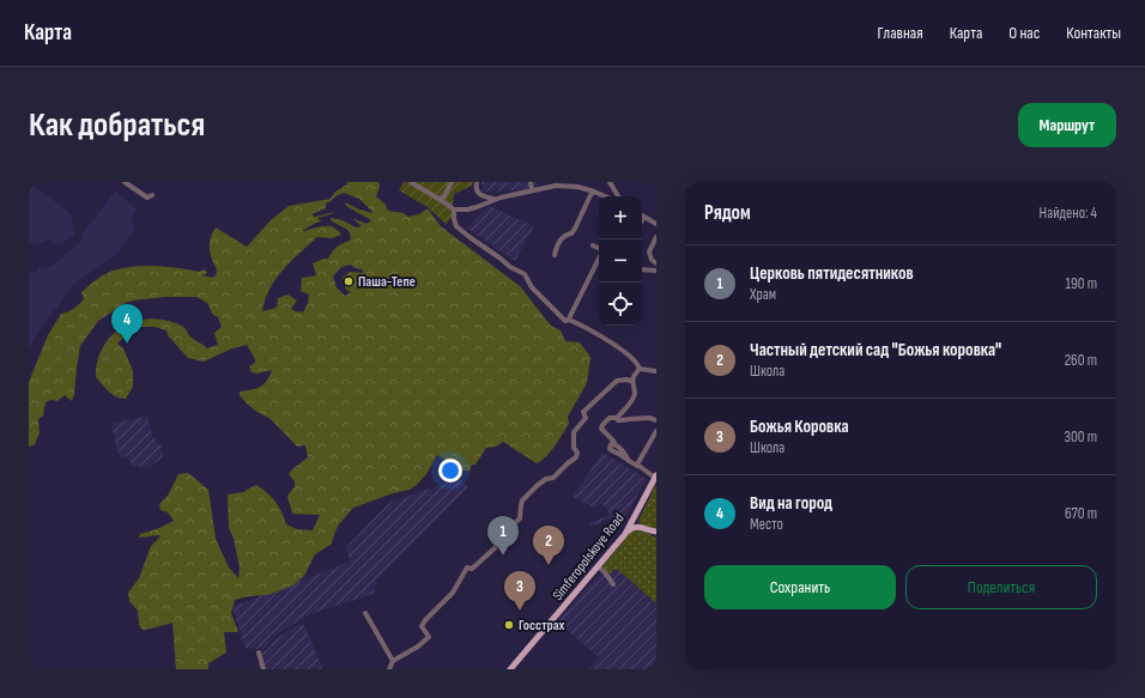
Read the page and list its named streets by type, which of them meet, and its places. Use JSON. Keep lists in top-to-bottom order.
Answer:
{
  "streets": {
    "main road": ["Simferopolskoye Road"]
  },
  "places": ["Паша-Тепе", "Госстрах"],
  "page": {
    "header": "Карта",
    "nav": [
      "Главная",
      "Карта",
      "О нас",
      "Контакты"
    ],
    "buttons": [
      "Маршрут",
      ["Сохранить", "Поделиться"]
    ],
    "title": "Как добраться",
    "heading": ["Рядом", "Найдено: 4"],
    "map_buttons": ["+", "−"],
    "list": [
      {
        "mark": "1",
        "name": "Церковь пятидесятников",
        "note": "Храм",
        "value": "190 m"
      },
      {
        "mark": "2",
        "name": "Частный детский сад \"Божья коровка\"",
        "note": "Школа",
        "value": "260 m"
      },
      {
        "mark": "3",
        "name": "Божья Коровка",
        "note": "Школа",
        "value": "300 m"
      },
      {
        "mark": "4",
        "name": "Вид на город",
        "note": "Место",
        "value": "670 m"
      }
    ],
    "pins": [
      "4",
      "1",
      "2",
      "3"
    ]
  }
}
